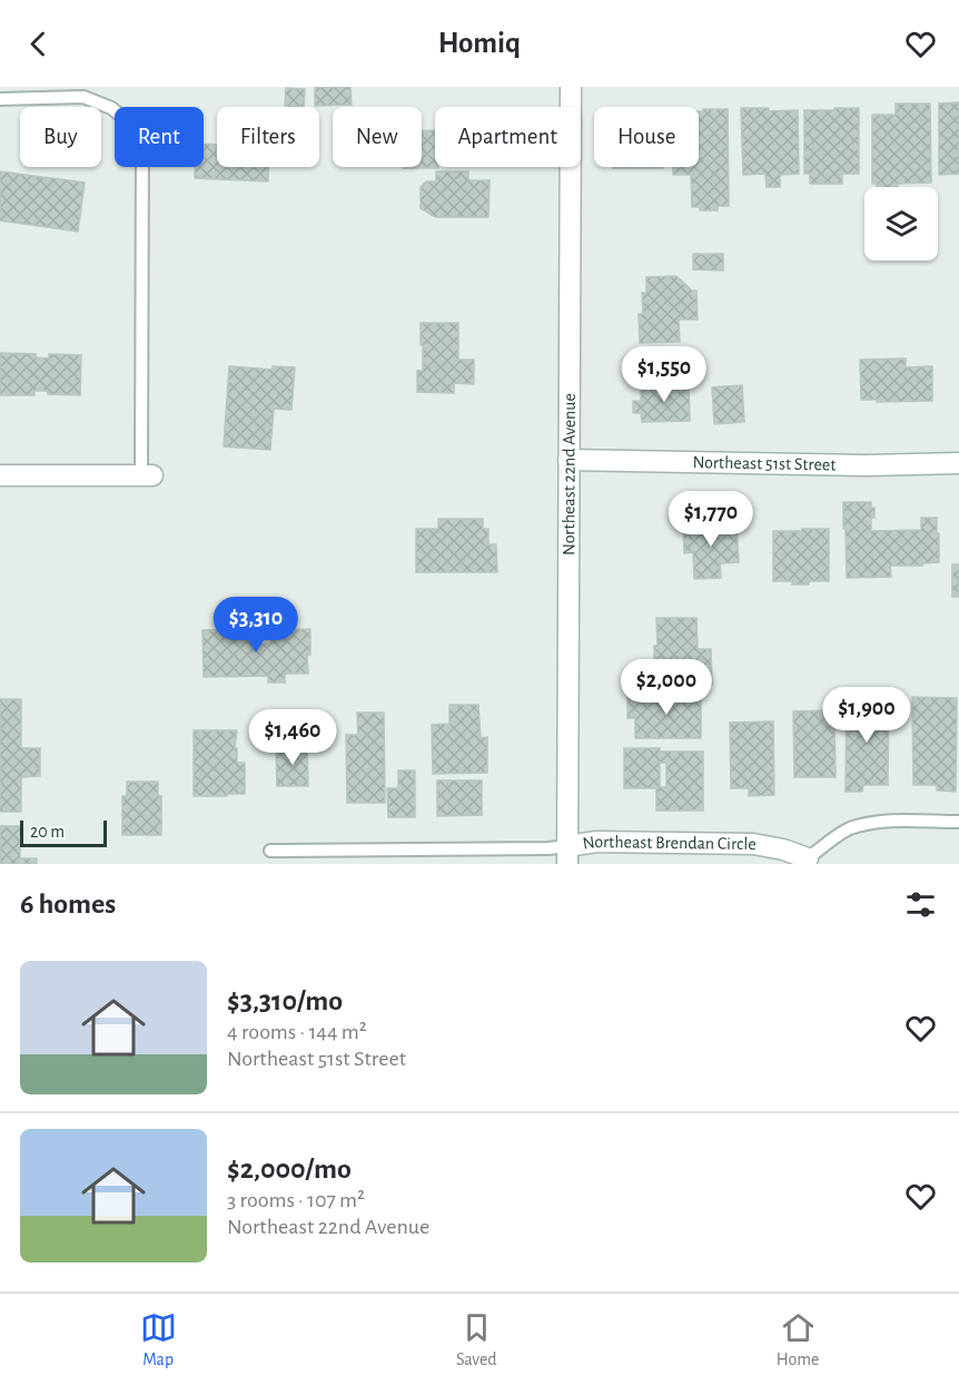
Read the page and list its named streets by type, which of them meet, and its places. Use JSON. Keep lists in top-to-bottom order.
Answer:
{
  "streets": {
    "street": ["Northeast 51st Street", "Northeast 22nd Avenue", "Northeast Brendan Circle"]
  },
  "crossings": [
    ["Northeast 51st Street", "Northeast 22nd Avenue"],
    ["Northeast 22nd Avenue", "Northeast Brendan Circle"]
  ],
  "scale_bar": "20 m",
  "page": {
    "header": "Homiq",
    "chip": [
      "Buy",
      "Rent",
      "Filters",
      "New",
      "Apartment",
      "House"
    ],
    "price": [
      "$1,550",
      "$1,770",
      "$3,310",
      "$2,000",
      "$1,900",
      "$1,460"
    ],
    "scale": "20 m",
    "heading": "6 homes",
    "list": [
      {
        "name": "$3,310/mo",
        "note": "4 rooms · 144 m² · Northeast 51st Street"
      },
      {
        "name": "$2,000/mo",
        "note": "3 rooms · 107 m² · Northeast 22nd Avenue"
      }
    ],
    "tabs": ["Map", "Saved", "Home"]
  }
}
